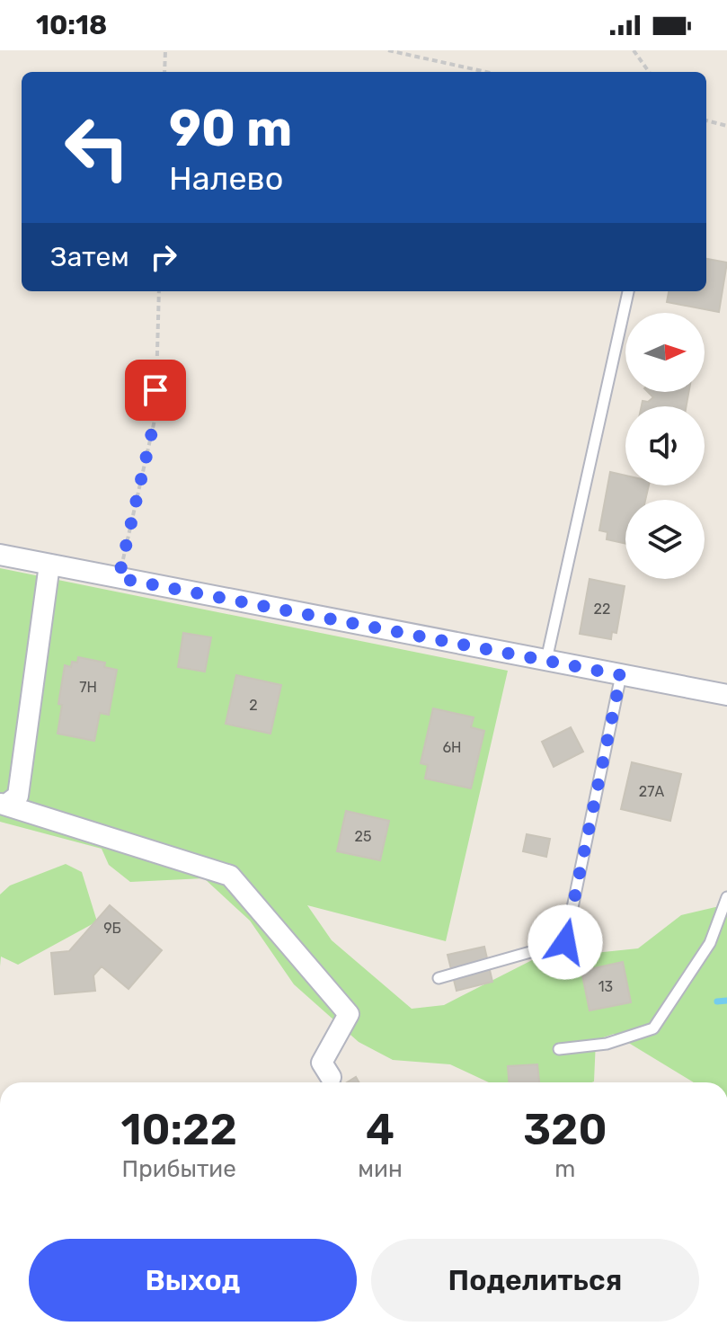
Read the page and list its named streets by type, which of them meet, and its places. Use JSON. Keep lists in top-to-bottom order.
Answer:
{
  "house_numbers": [
    "22",
    "7Н",
    "2",
    "6Н",
    "27А",
    "25",
    "9Б",
    "13"
  ],
  "north": "right",
  "page": {
    "status": "10:18",
    "turn": ["90 m", "Налево"],
    "then": "Затем",
    "eta": [
      "10:22",
      "Прибытие",
      "4",
      "мин",
      "320",
      "m"
    ],
    "buttons": ["Выход", "Поделиться"]
  }
}
